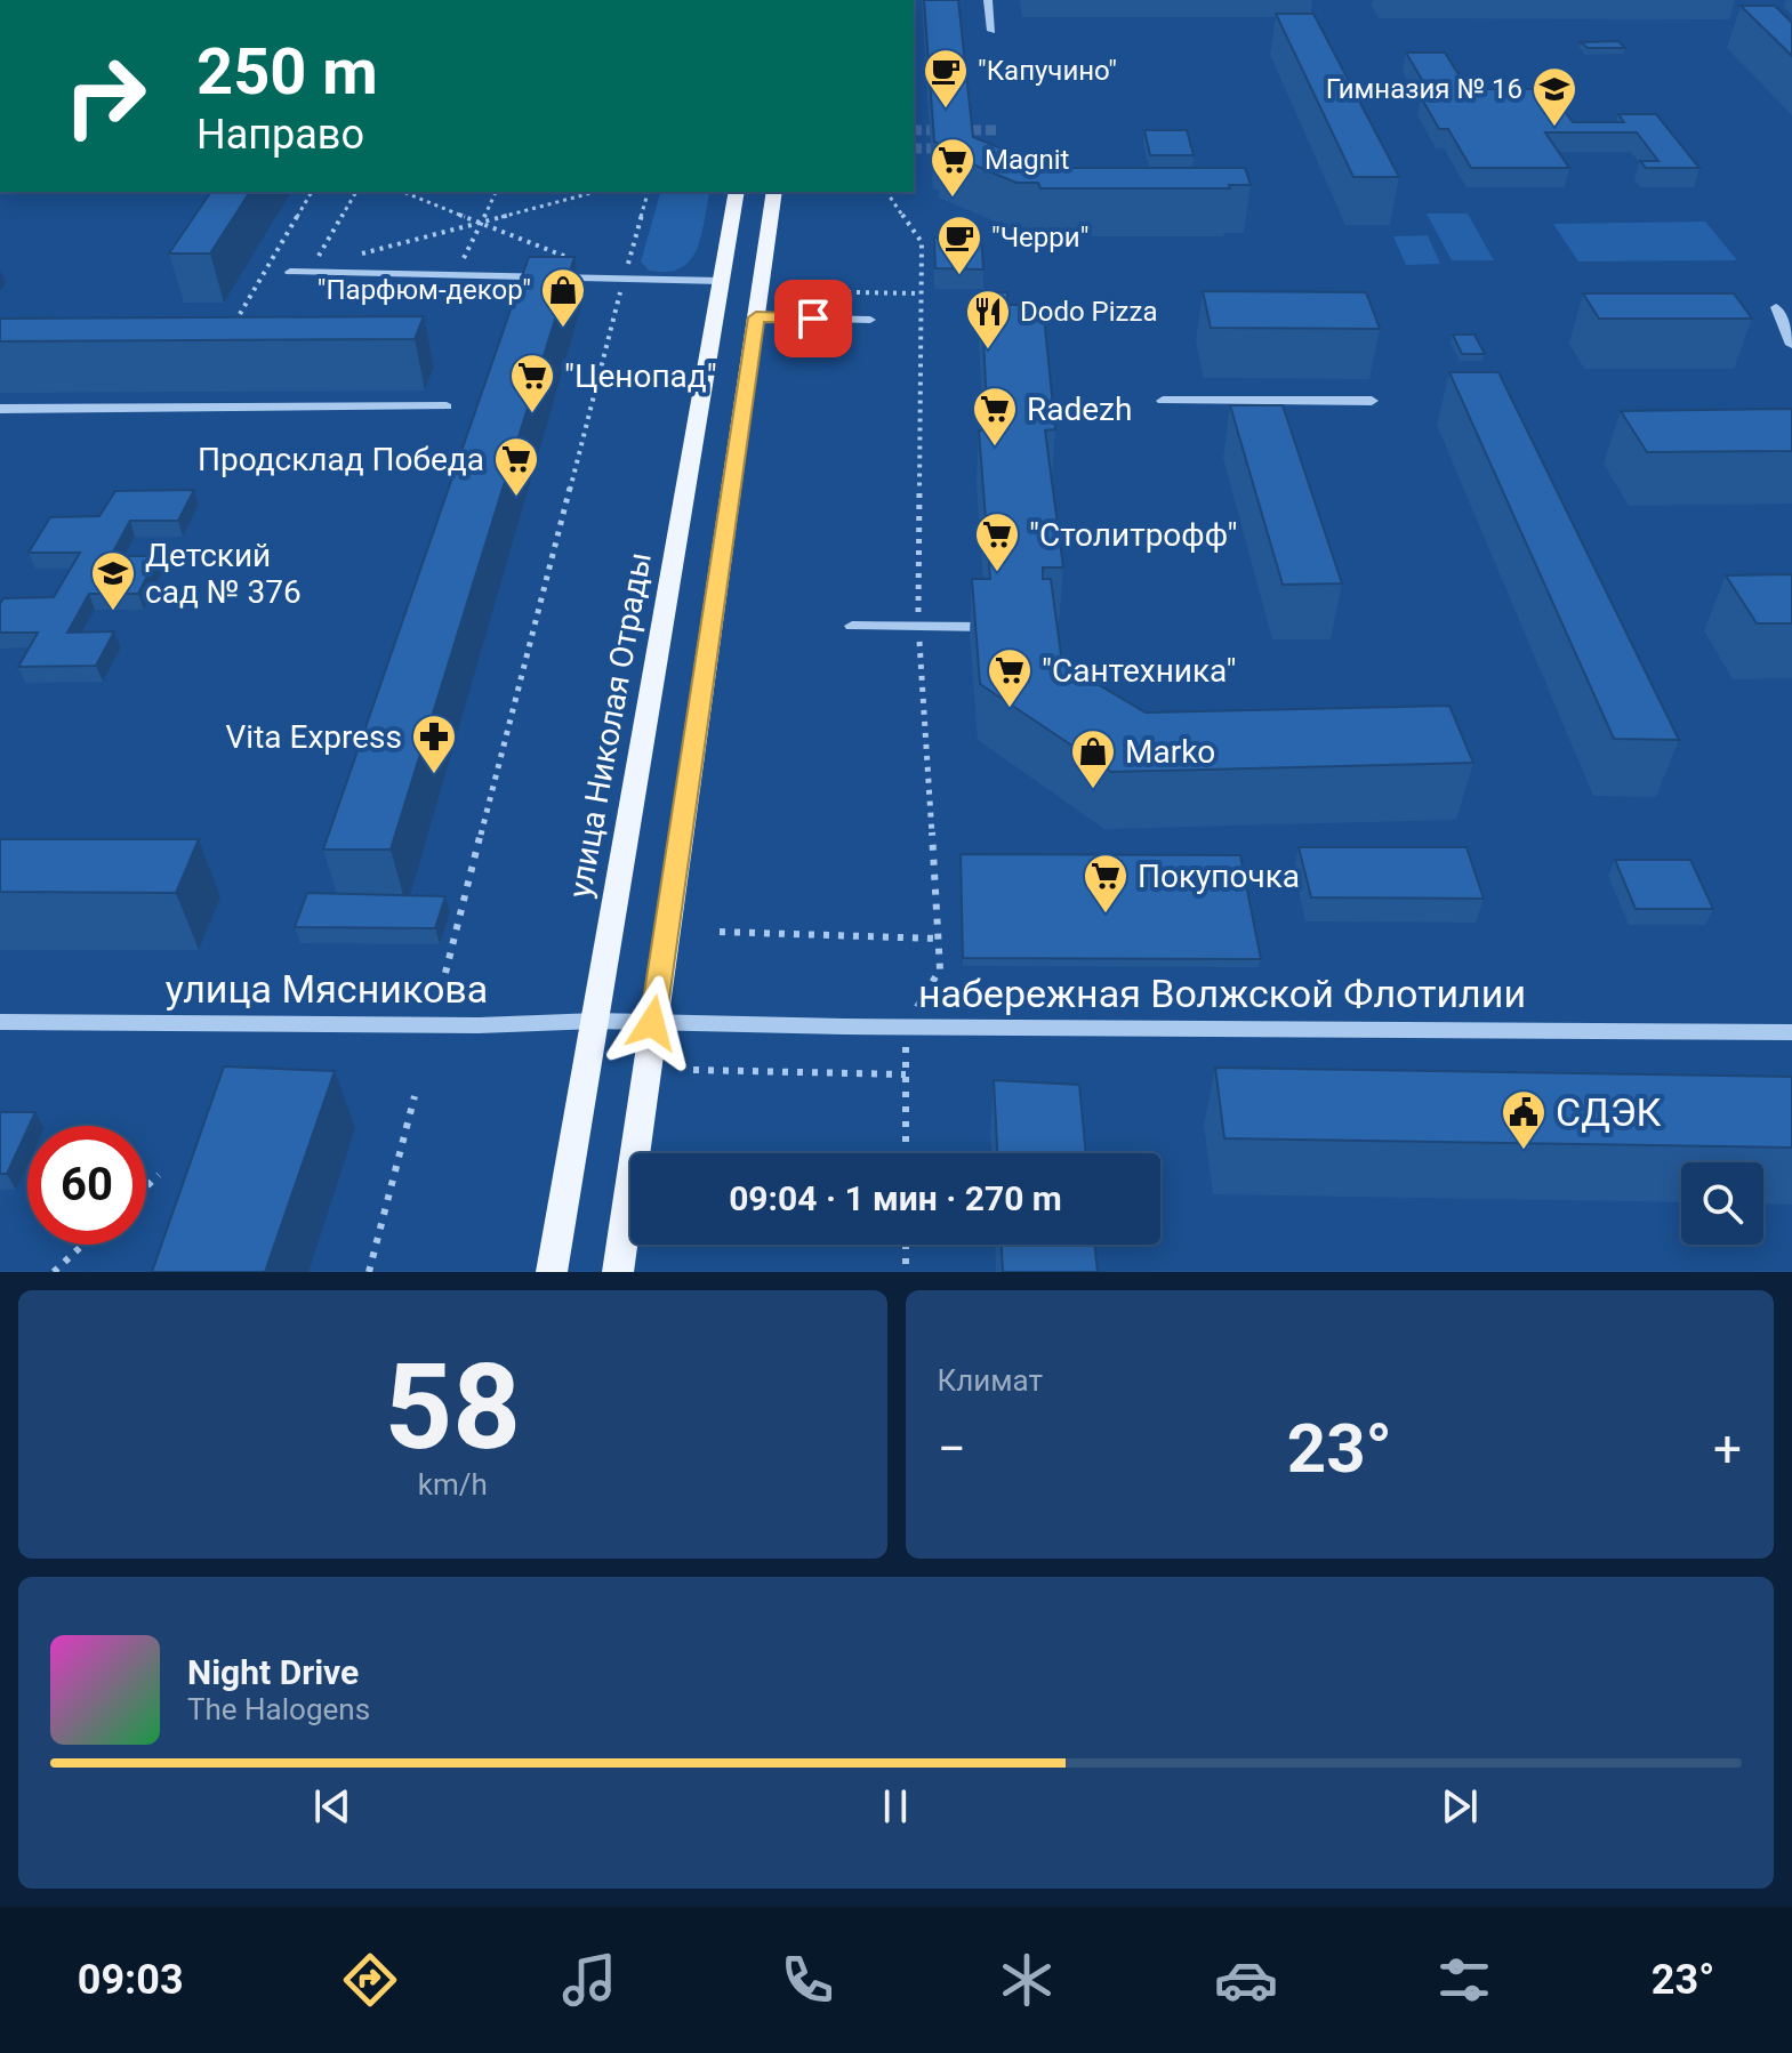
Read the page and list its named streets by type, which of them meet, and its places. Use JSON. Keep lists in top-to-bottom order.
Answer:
{
  "streets": {
    "main road": ["улица Николая Отрады"],
    "street": ["улица Мясникова", "набережная Волжской Флотилии"]
  },
  "crossings": [
    ["улица Николая Отрады", "улица Мясникова"],
    ["улица Мясникова", "набережная Волжской Флотилии"]
  ],
  "places": {
    "cafe": ["\"Капучино\"", "\"Черри\""],
    "school or university": ["Гимназия № 16", "Детский сад № 376"],
    "supermarket": [
      "Magnit",
      "\"Ценопад\"",
      "Radezh",
      "Продсклад Победа",
      "\"Столитрофф\"",
      "\"Сантехника\"",
      "Покупочка"
    ],
    "shop": ["\"Парфюм-декор\"", "Marko"],
    "restaurant": ["Dodo Pizza"],
    "pharmacy": ["Vita Express"],
    "public building": ["СДЭК"]
  },
  "page": {
    "turn": ["250 m", "Направо"],
    "limit": "60",
    "trip": "09:04 · 1 мин · 270 m",
    "tile": [
      ["58", "km/h"],
      "Климат"
    ],
    "heat": ["−", "23°", "+"],
    "song": ["Night Drive", "The Halogens"],
    "tabs": ["09:03", "23°"]
  }
}
